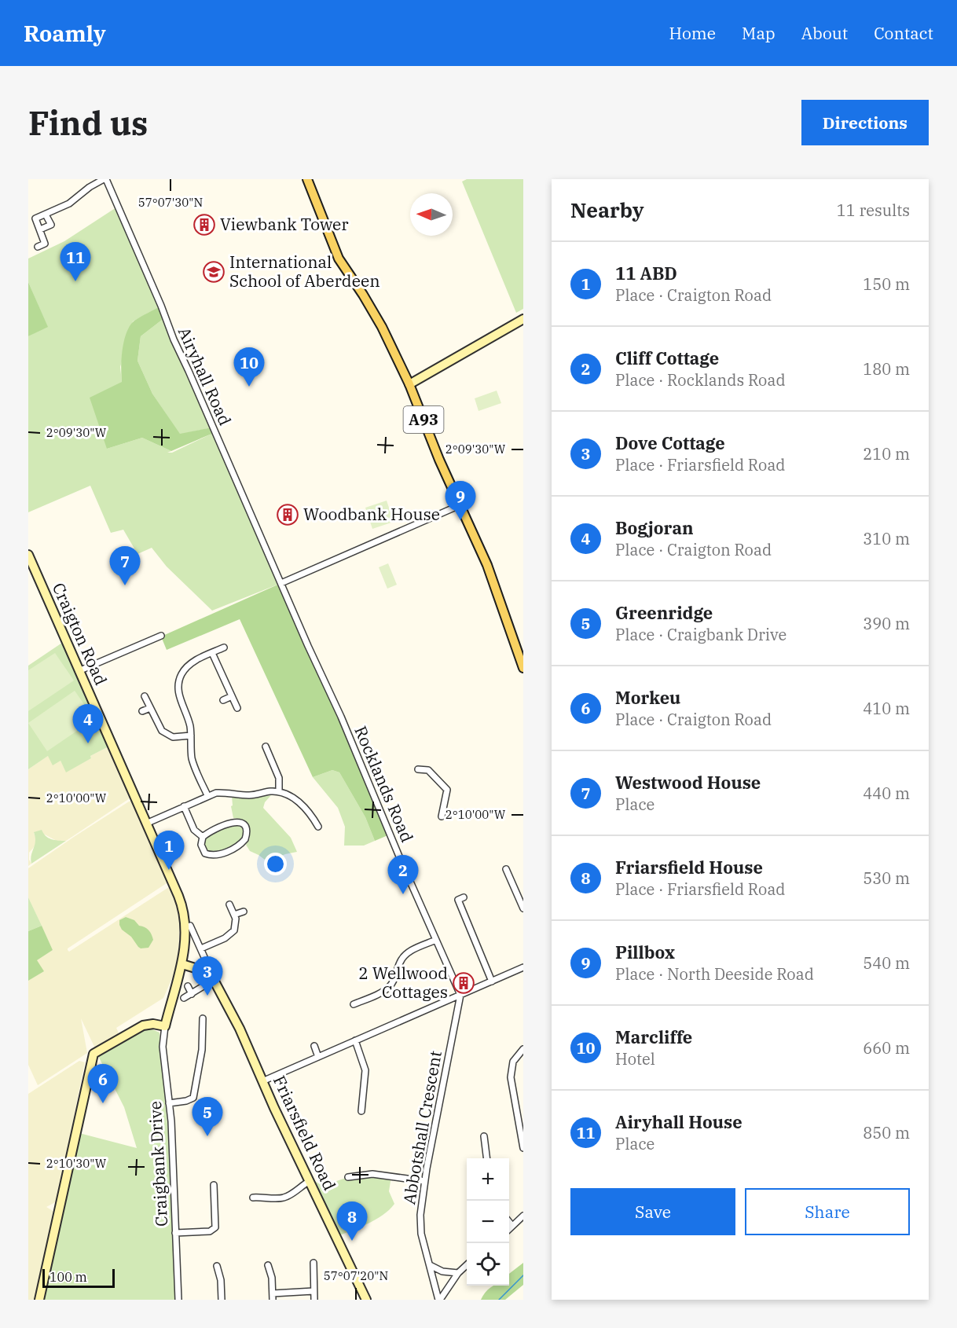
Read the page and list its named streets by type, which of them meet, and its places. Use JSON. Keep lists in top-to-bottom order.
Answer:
{
  "streets": {
    "main road": ["A93"],
    "street": [
      "Airyhall Road",
      "Craigton Road",
      "Rocklands Road",
      "Abbotshall Crescent",
      "Friarsfield Road",
      "Craigbank Drive"
    ]
  },
  "crossings": [
    ["Airyhall Road", "Rocklands Road"],
    ["Craigton Road", "Craigbank Drive"],
    ["Rocklands Road", "Abbotshall Crescent"]
  ],
  "places": {
    "building": ["Viewbank Tower", "Woodbank House", "2 Wellwood Cottages"],
    "school or university": ["International School of Aberdeen"]
  },
  "scale_bar": "100 m",
  "north": "left",
  "page": {
    "header": "Roamly",
    "nav": [
      "Home",
      "Map",
      "About",
      "Contact"
    ],
    "buttons": [
      "Directions",
      ["Save", "Share"]
    ],
    "title": "Find us",
    "heading": ["Nearby", "11 results"],
    "list": [
      {
        "mark": "1",
        "name": "11 ABD",
        "note": "Place · Craigton Road",
        "value": "150 m"
      },
      {
        "mark": "2",
        "name": "Cliff Cottage",
        "note": "Place · Rocklands Road",
        "value": "180 m"
      },
      {
        "mark": "3",
        "name": "Dove Cottage",
        "note": "Place · Friarsfield Road",
        "value": "210 m"
      },
      {
        "mark": "4",
        "name": "Bogjoran",
        "note": "Place · Craigton Road",
        "value": "310 m"
      },
      {
        "mark": "5",
        "name": "Greenridge",
        "note": "Place · Craigbank Drive",
        "value": "390 m"
      },
      {
        "mark": "6",
        "name": "Morkeu",
        "note": "Place · Craigton Road",
        "value": "410 m"
      },
      {
        "mark": "7",
        "name": "Westwood House",
        "note": "Place",
        "value": "440 m"
      },
      {
        "mark": "8",
        "name": "Friarsfield House",
        "note": "Place · Friarsfield Road",
        "value": "530 m"
      },
      {
        "mark": "9",
        "name": "Pillbox",
        "note": "Place · North Deeside Road",
        "value": "540 m"
      },
      {
        "mark": "10",
        "name": "Marcliffe",
        "note": "Hotel",
        "value": "660 m"
      },
      {
        "mark": "11",
        "name": "Airyhall House",
        "note": "Place",
        "value": "850 m"
      }
    ],
    "pins": [
      "11",
      "10",
      "9",
      "7",
      "4",
      "1",
      "2",
      "3",
      "6",
      "5",
      "8"
    ],
    "map_buttons": ["+", "−"],
    "scale": "100 m"
  },
  "coordinates": [
    "57°07'30\"N",
    "2°09'30\"W",
    "2°10'00\"W",
    "2°10'30\"W",
    "57°07'20\"N"
  ]
}
